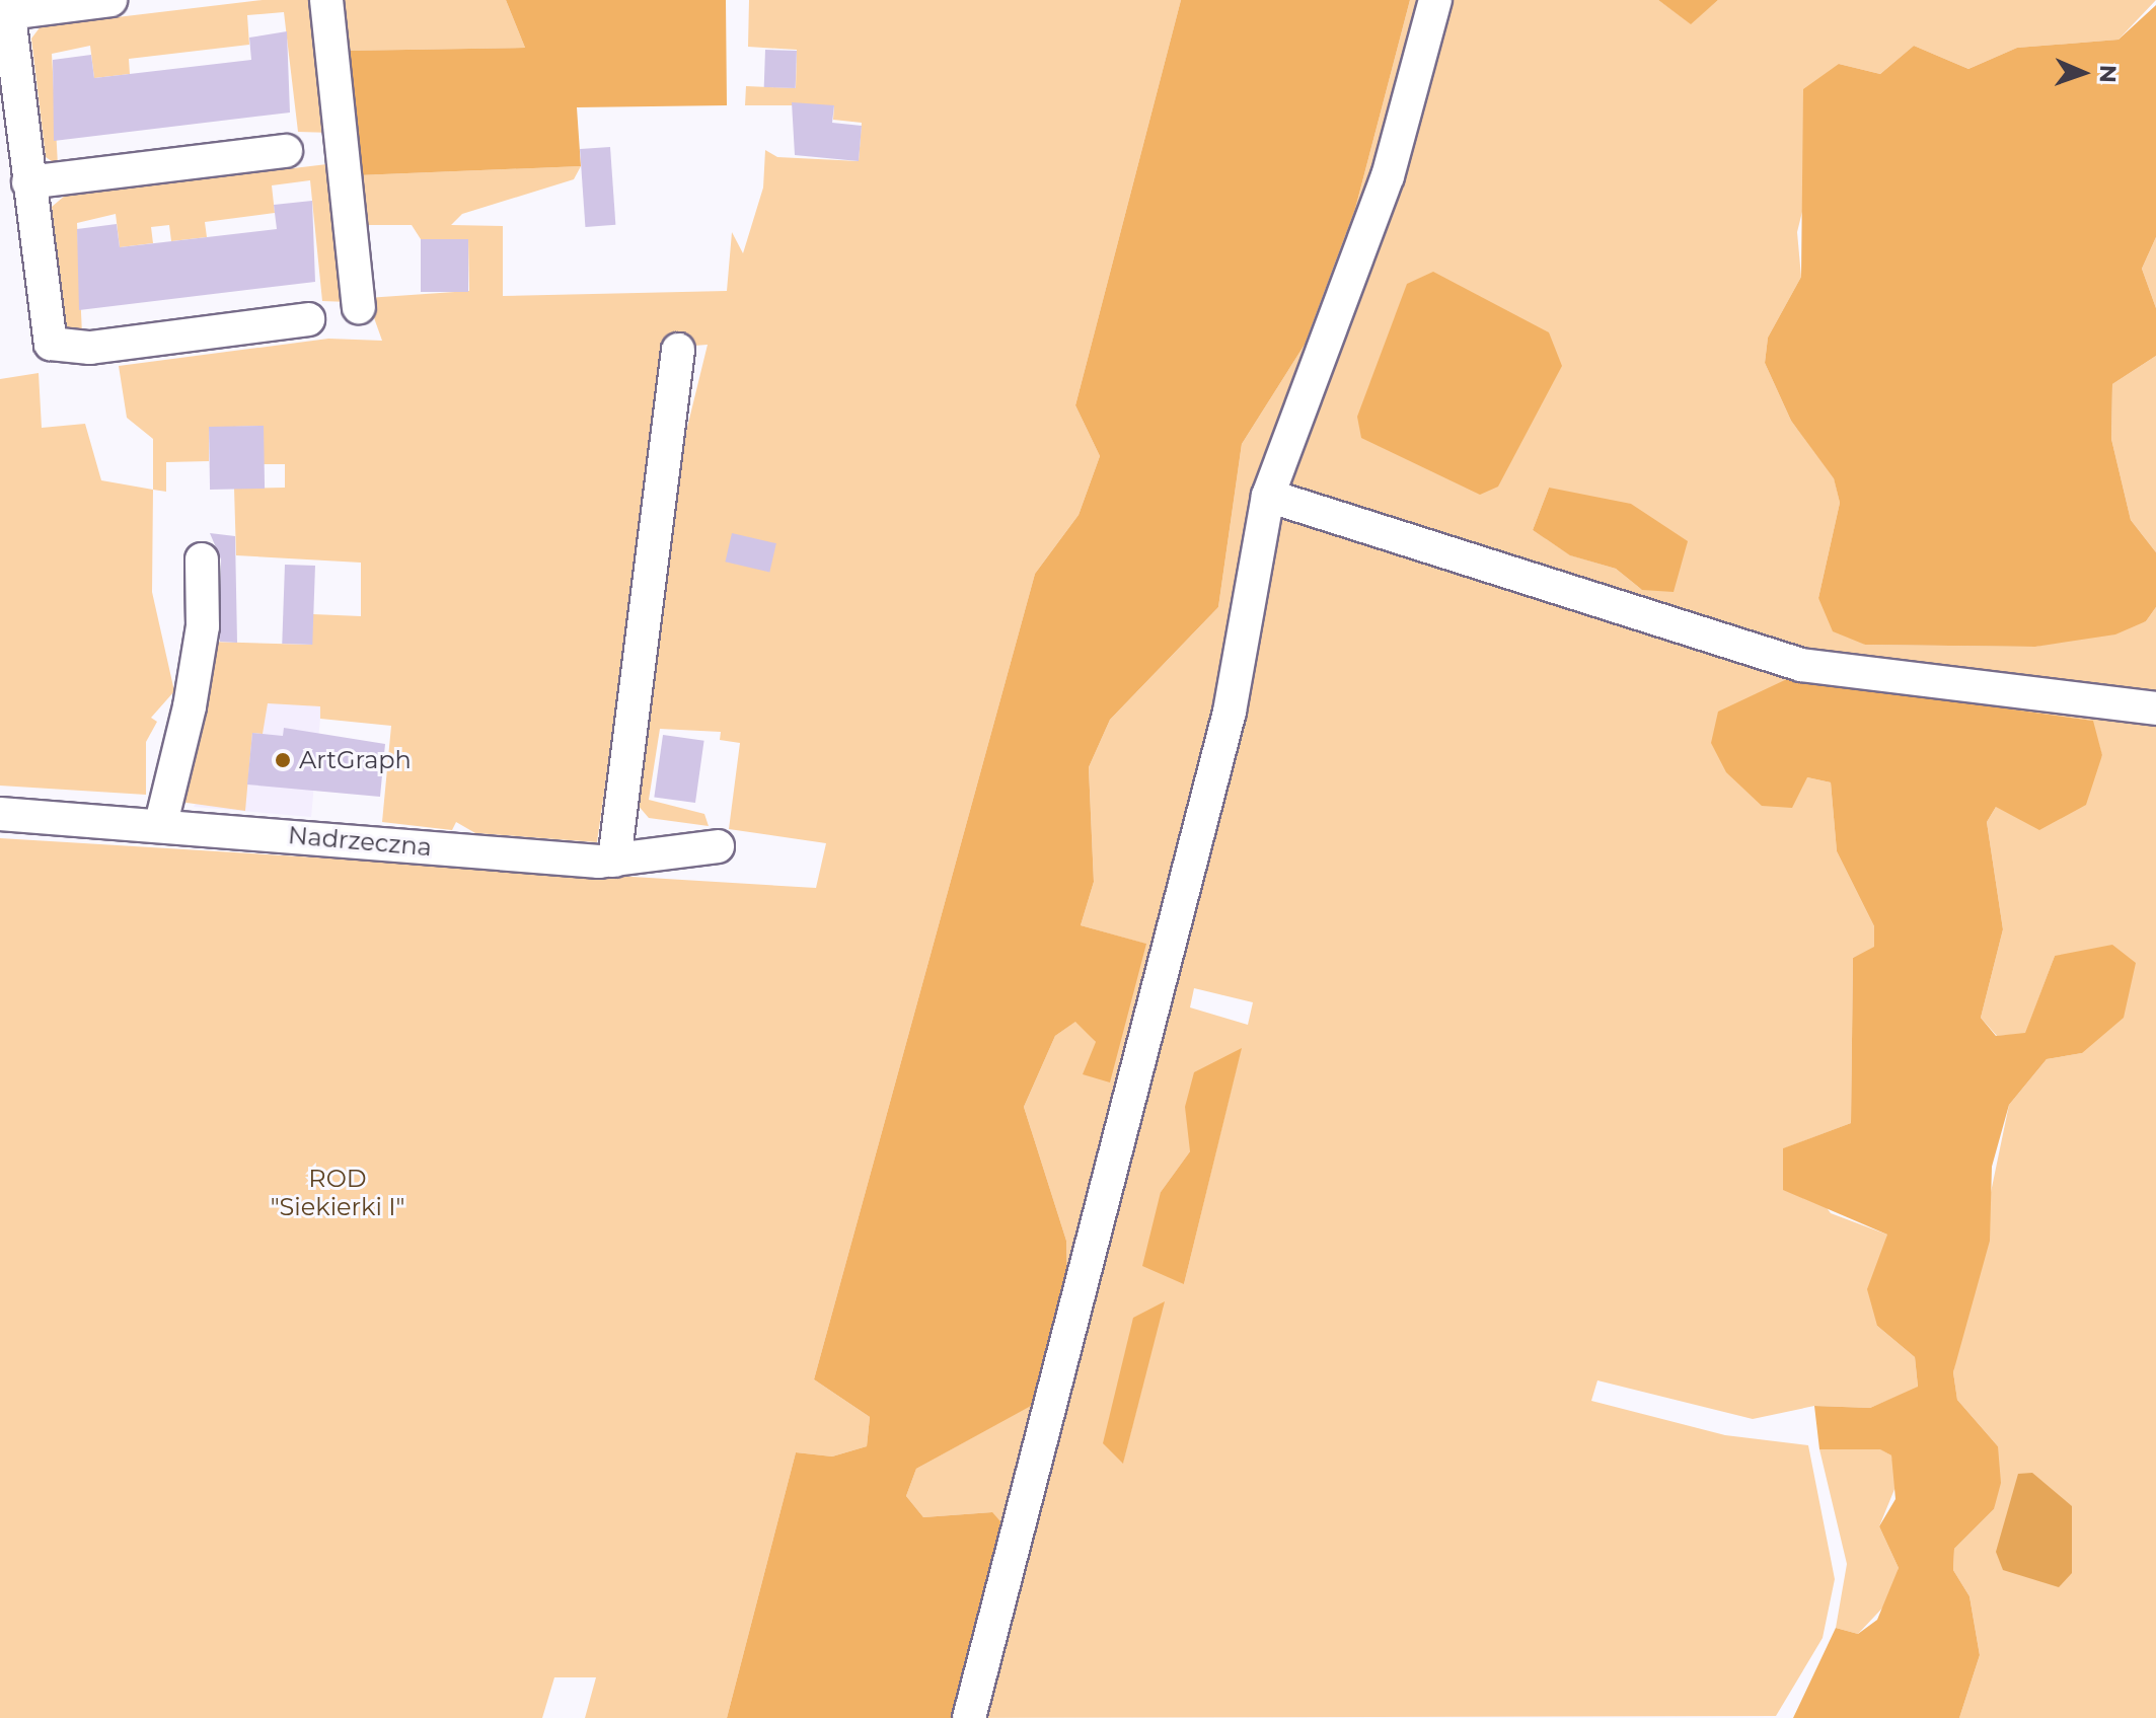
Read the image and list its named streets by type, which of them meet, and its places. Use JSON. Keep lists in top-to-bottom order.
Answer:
{
  "streets": {
    "street": ["Nadrzeczna"]
  },
  "parks": ["ROD \"Siekierki I\""],
  "places": ["ArtGraph"],
  "north": "right"
}
